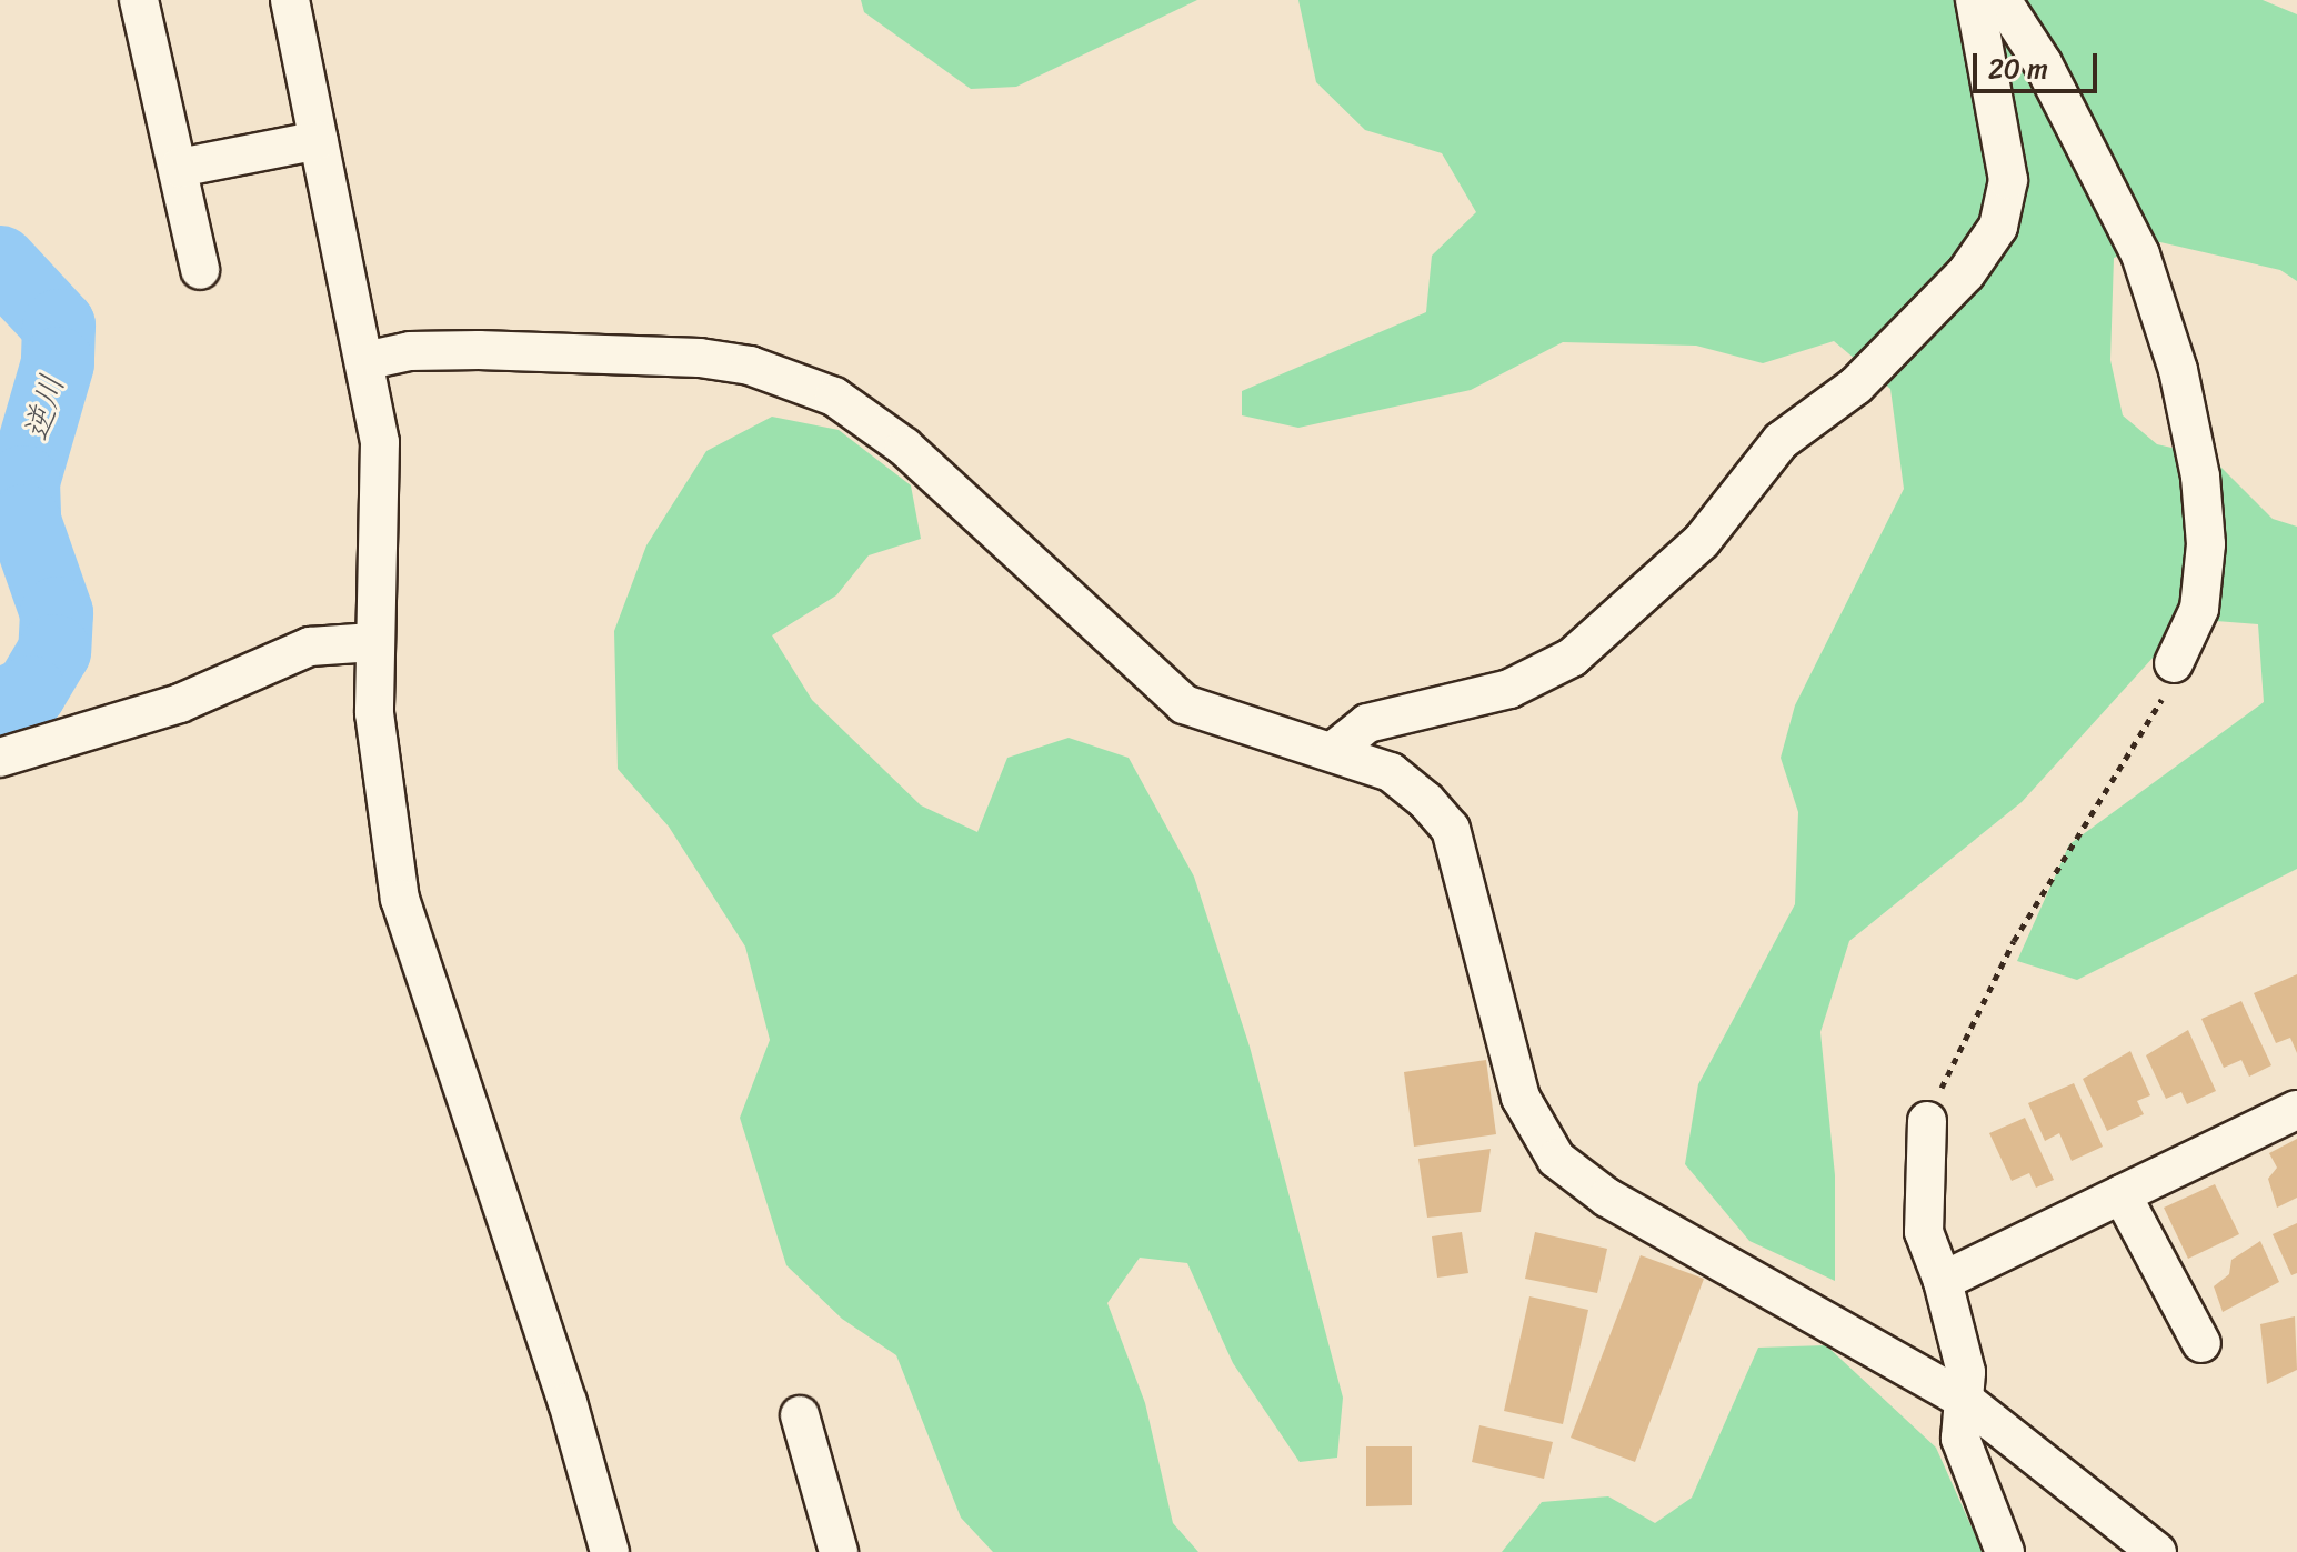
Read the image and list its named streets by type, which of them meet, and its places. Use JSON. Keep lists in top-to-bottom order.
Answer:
{
  "water": ["逆川"],
  "scale_bar": "20 m"
}
